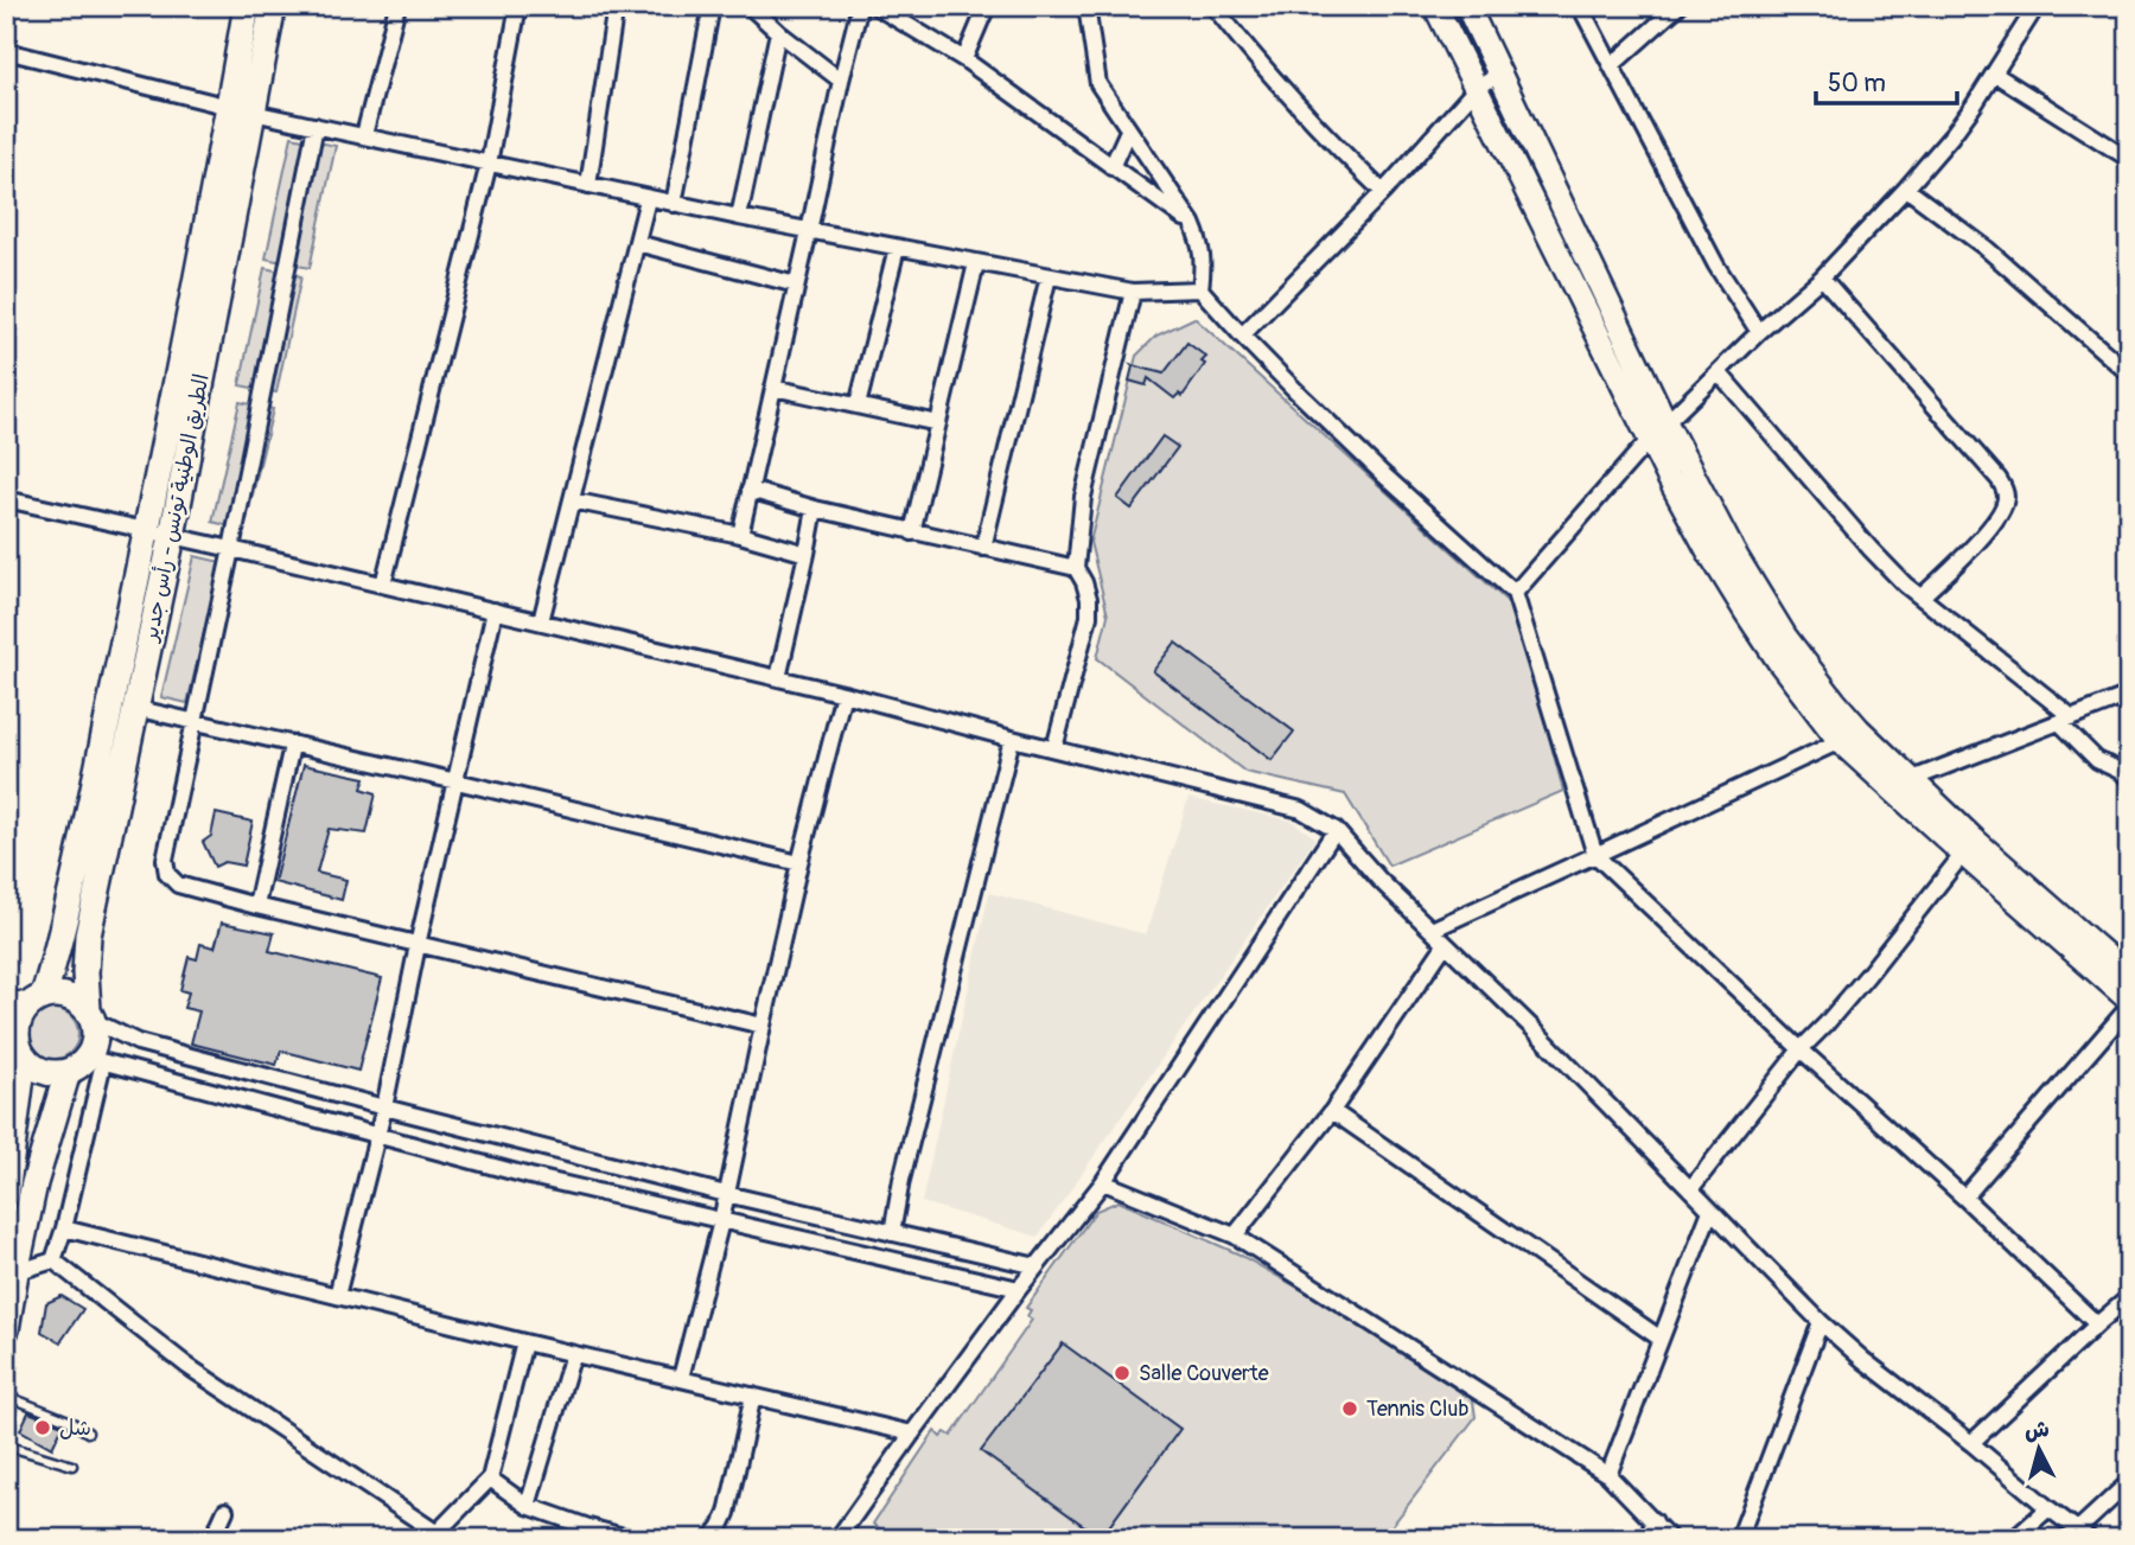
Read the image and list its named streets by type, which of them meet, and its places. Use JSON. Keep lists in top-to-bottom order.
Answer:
{
  "streets": {
    "main road": ["الطريق الوطنية تونس - رأس جدير"]
  },
  "places": ["Salle Couverte", "Tennis Club", "شل"],
  "scale_bar": "50 m",
  "north": "top"
}
